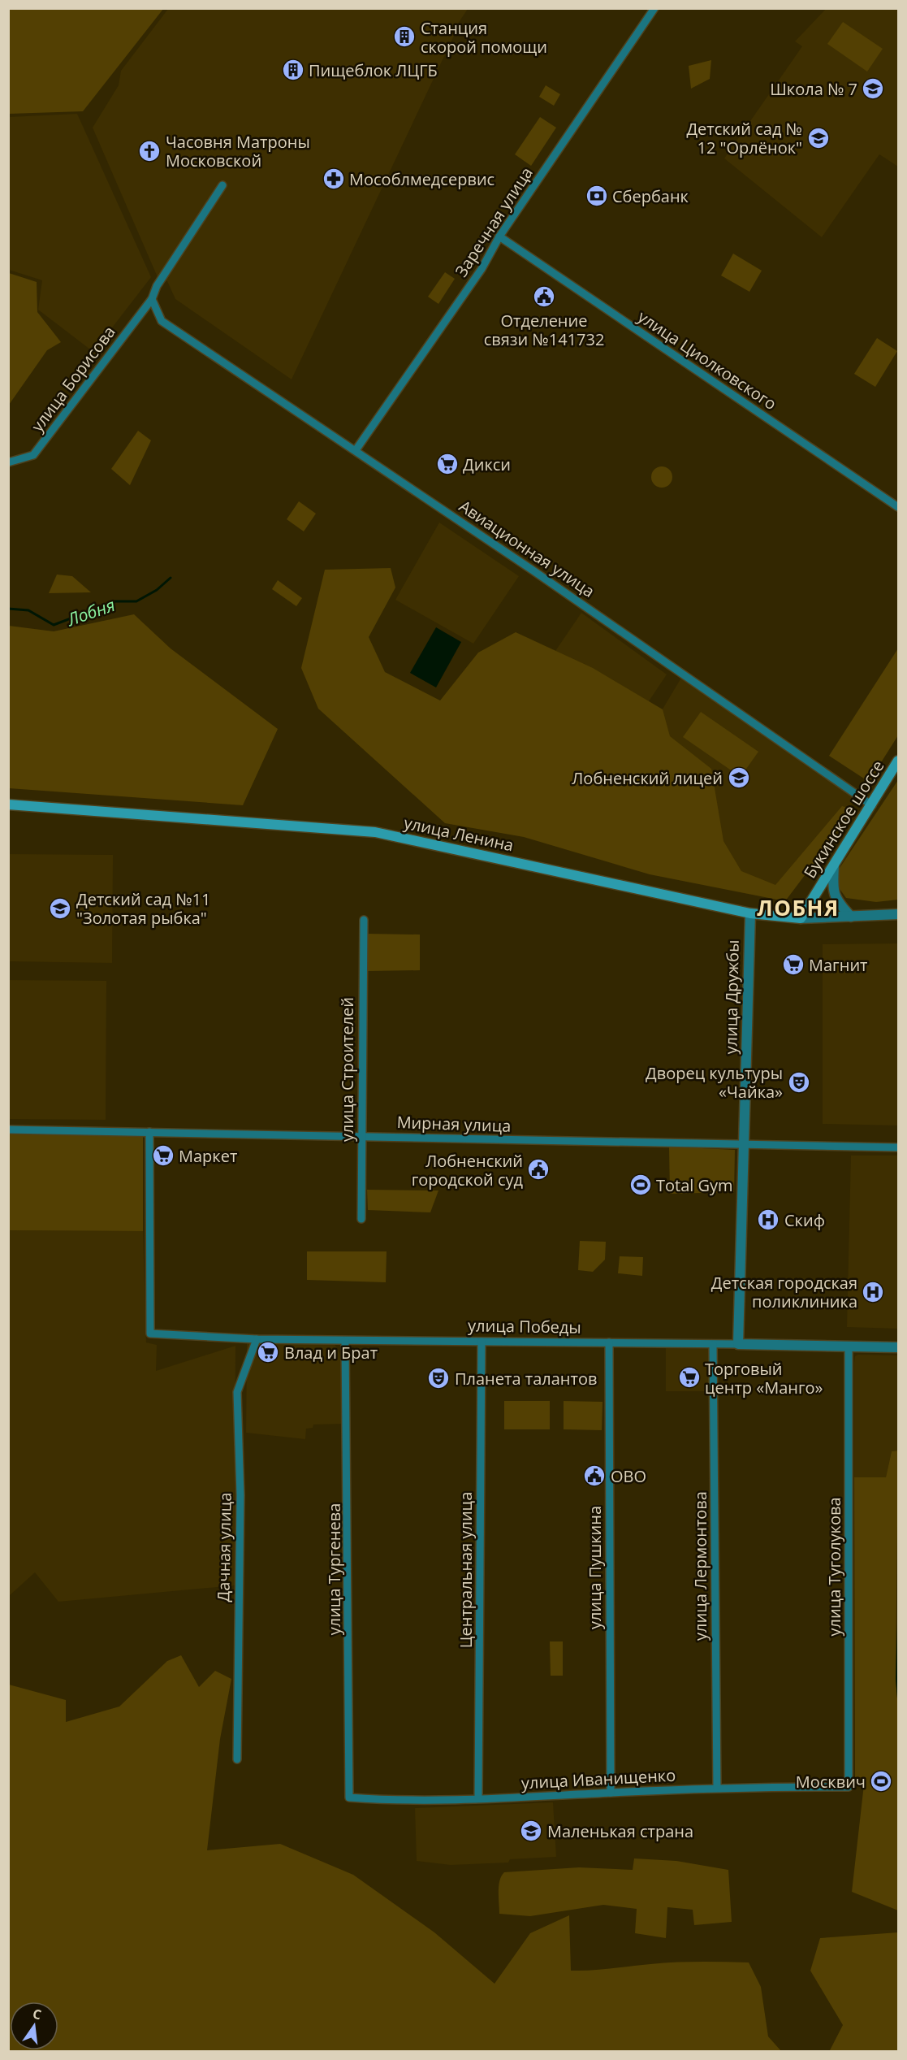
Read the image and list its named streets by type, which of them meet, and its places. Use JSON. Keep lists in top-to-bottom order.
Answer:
{
  "streets": {
    "main road": ["Букинское шоссе", "улица Ленина"],
    "street": [
      "Заречная улица",
      "улица Циолковского",
      "улица Борисова",
      "Авиационная улица",
      "улица Дружбы",
      "улица Строителей",
      "Мирная улица",
      "улица Победы",
      "Дачная улица",
      "улица Лермонтова",
      "улица Туголукова",
      "улица Пушкина",
      "улица Тургенева",
      "Центральная улица",
      "улица Иванищенко"
    ]
  },
  "crossings": [
    ["Заречная улица", "улица Циолковского"],
    ["Заречная улица", "Авиационная улица"],
    ["улица Борисова", "Авиационная улица"],
    ["Авиационная улица", "Букинское шоссе"],
    ["Букинское шоссе", "улица Ленина"],
    ["улица Ленина", "улица Дружбы"],
    ["улица Дружбы", "Мирная улица"],
    ["улица Дружбы", "улица Победы"],
    ["улица Строителей", "Мирная улица"],
    ["Мирная улица", "улица Победы"],
    ["улица Победы", "Дачная улица"],
    ["улица Победы", "улица Лермонтова"],
    ["улица Победы", "улица Туголукова"],
    ["улица Победы", "улица Пушкина"],
    ["улица Победы", "улица Тургенева"],
    ["улица Победы", "Центральная улица"],
    ["улица Лермонтова", "улица Иванищенко"],
    ["улица Туголукова", "улица Иванищенко"],
    ["улица Пушкина", "улица Иванищенко"],
    ["улица Тургенева", "улица Иванищенко"],
    ["Центральная улица", "улица Иванищенко"]
  ],
  "districts": ["ЛОБНЯ"],
  "water": ["Лобня"],
  "places": {
    "building": ["Станция скорой помощи", "Пищеблок ЛЦГБ"],
    "school or university": [
      "Школа № 7",
      "Детский сад № 12 \"Орлёнок\"",
      "Лобненский лицей",
      "Детский сад №11 \"Золотая рыбка\"",
      "Маленькая страна"
    ],
    "church": ["Часовня Матроны Московской"],
    "pharmacy": ["Мособлмедсервис"],
    "bank": ["Сбербанк"],
    "public building": ["Отделение связи №141732", "Лобненский городской суд", "ОВО"],
    "supermarket": [
      "Дикси",
      "Магнит",
      "Маркет",
      "Влад и Брат",
      "Торговый центр «Манго»"
    ],
    "theatre": ["Дворец культуры «Чайка»", "Планета талантов"],
    "sports": ["Total Gym", "Москвич"],
    "hospital": ["Скиф", "Детская городская поликлиника"]
  },
  "north": "top"
}
